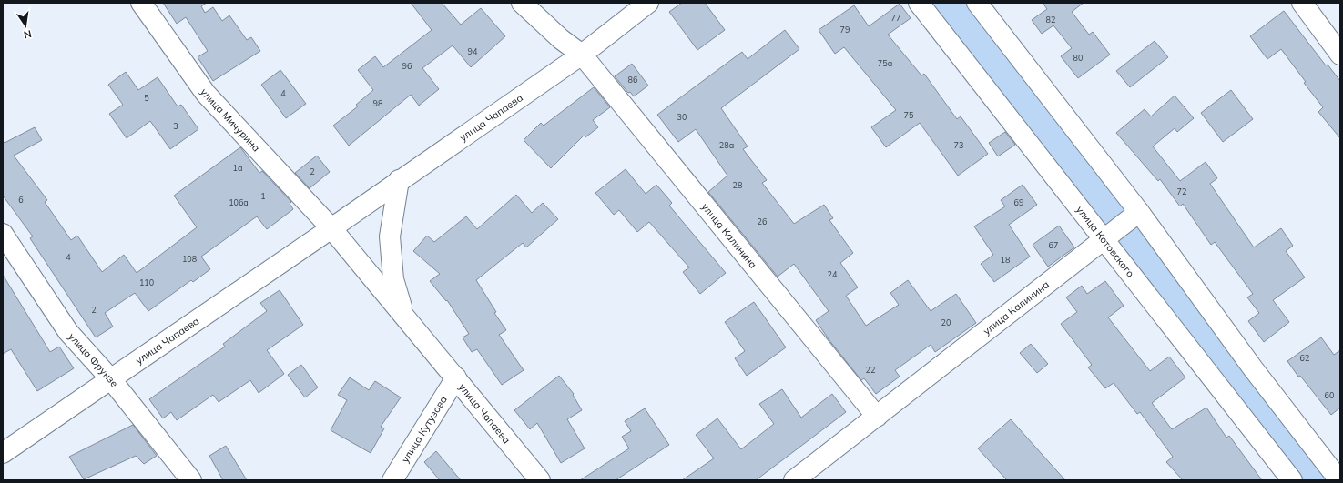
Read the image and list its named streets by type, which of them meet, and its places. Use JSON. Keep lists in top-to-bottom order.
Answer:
{
  "streets": {
    "street": [
      "улица Чапаева",
      "улица Мичурина",
      "улица Калинина",
      "улица Котовского",
      "улица Фрунзе",
      "улица Кутузова"
    ]
  },
  "crossings": [
    ["улица Чапаева", "улица Мичурина"],
    ["улица Чапаева", "улица Калинина"],
    ["улица Чапаева", "улица Фрунзе"],
    ["улица Чапаева", "улица Кутузова"],
    ["улица Калинина", "улица Котовского"]
  ],
  "house_numbers": [
    "77",
    "82",
    "79",
    "94",
    "80",
    "75а",
    "96",
    "86",
    "4",
    "5",
    "98",
    "75",
    "30",
    "3",
    "28а",
    "73",
    "1а",
    "2",
    "28",
    "72",
    "1",
    "6",
    "106а",
    "69",
    "26",
    "67",
    "4",
    "108",
    "18",
    "24",
    "110",
    "2",
    "20",
    "62",
    "22",
    "60"
  ],
  "north": "bottom"
}
